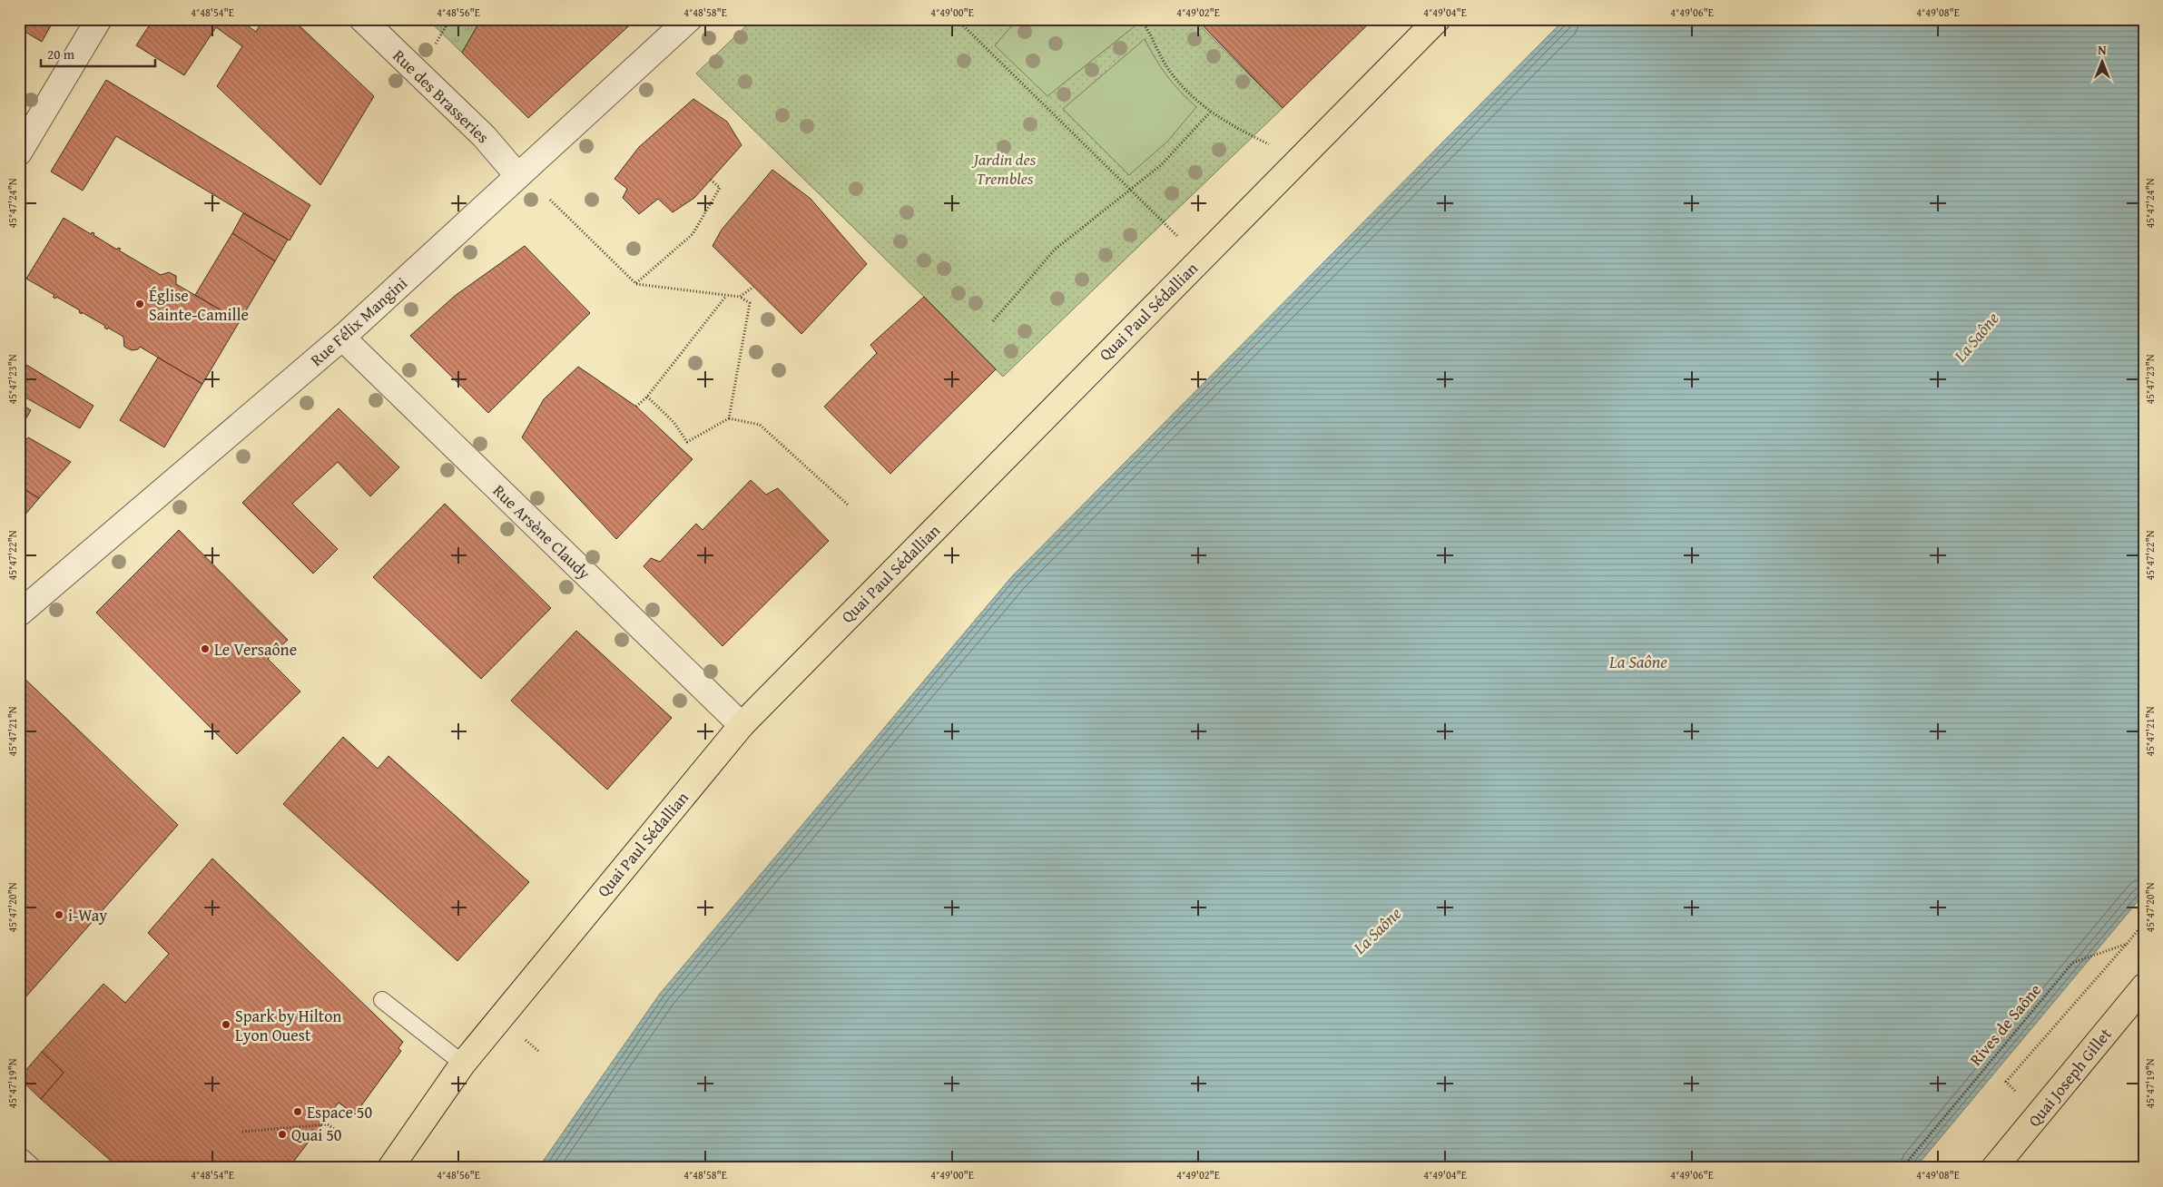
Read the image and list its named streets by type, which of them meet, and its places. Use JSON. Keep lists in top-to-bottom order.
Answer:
{
  "streets": {
    "main road": ["Quai Paul Sédallian", "Quai Joseph Gillet"],
    "street": ["Rue des Brasseries", "Rue Félix Mangini", "Rue Arsène Claudy"],
    "path": ["Rives de Saône"]
  },
  "crossings": [
    ["Rue des Brasseries", "Rue Félix Mangini"],
    ["Quai Paul Sédallian", "Rue Arsène Claudy"],
    ["Rue Félix Mangini", "Rue Arsène Claudy"]
  ],
  "water": ["La Saône"],
  "parks": ["Jardin des Trembles"],
  "places": [
    "Église Sainte-Camille",
    "Le Versaône",
    "i-Way",
    "Spark by Hilton Lyon Ouest",
    "Espace 50",
    "Quai 50"
  ],
  "scale_bar": "20 m",
  "north": "top",
  "coordinates": [
    "4°48'54\"E",
    "4°48'56\"E",
    "4°48'58\"E",
    "4°49'00\"E",
    "4°49'02\"E",
    "4°49'04\"E",
    "4°49'06\"E",
    "4°49'08\"E",
    "45°47'24\"N",
    "45°47'23\"N",
    "45°47'22\"N",
    "45°47'21\"N",
    "45°47'20\"N",
    "45°47'19\"N"
  ]
}
